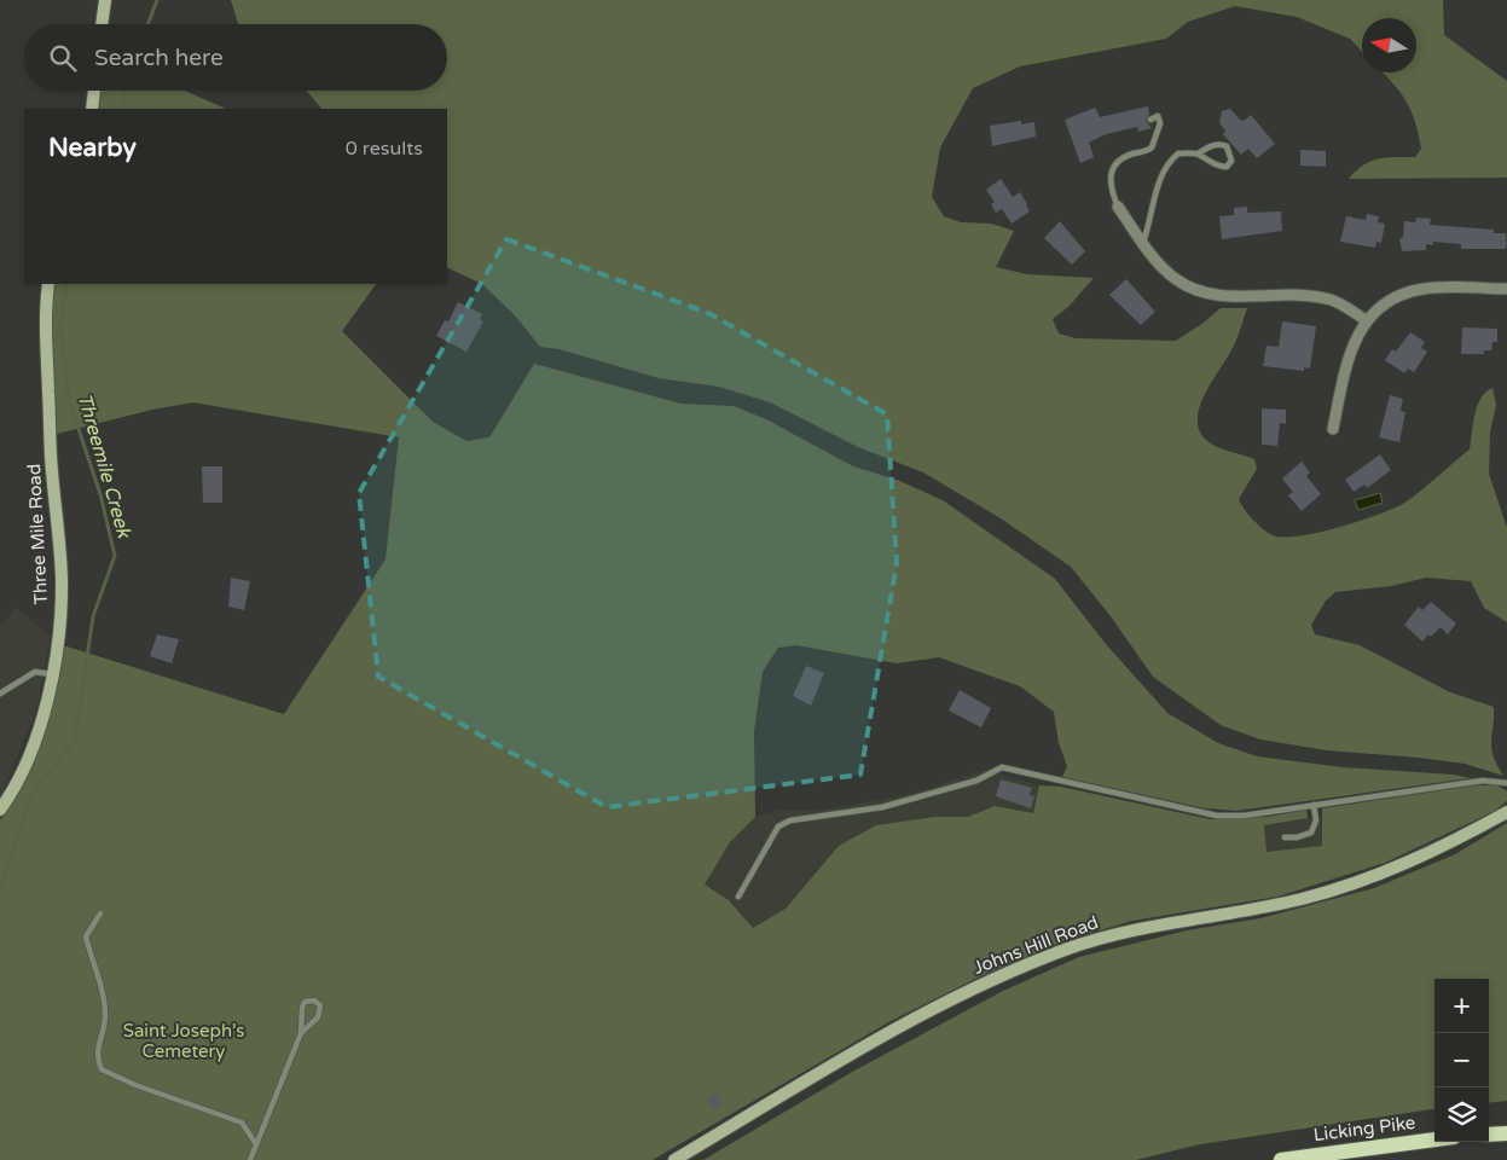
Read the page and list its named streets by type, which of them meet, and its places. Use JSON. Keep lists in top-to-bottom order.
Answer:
{
  "streets": {
    "main road": ["Three Mile Road", "Johns Hill Road", "Licking Pike"]
  },
  "water": ["Threemile Creek"],
  "parks": ["Saint Joseph’s Cemetery"],
  "north": "left",
  "page": {
    "search": "Search here",
    "heading": ["Nearby", "0 results"],
    "map_buttons": ["+", "−"]
  }
}
